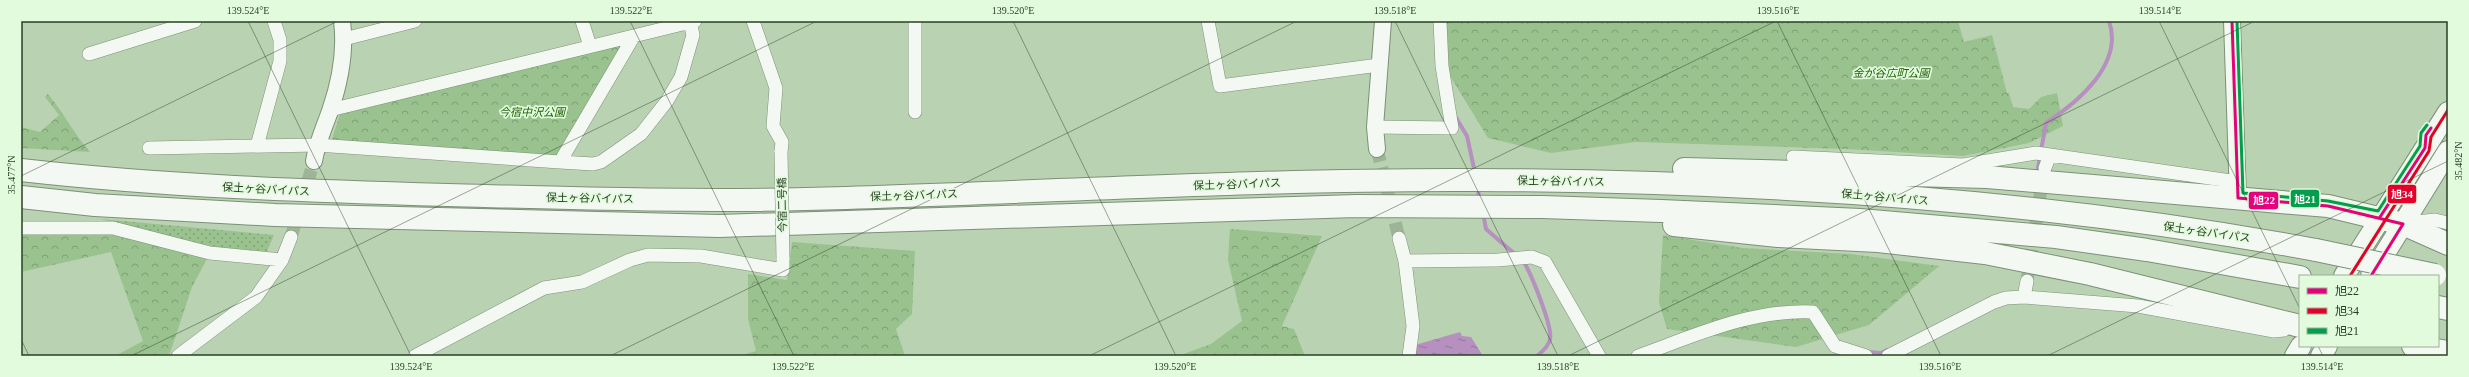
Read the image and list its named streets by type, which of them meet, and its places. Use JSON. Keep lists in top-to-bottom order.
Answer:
{
  "streets": {
    "highway": ["保土ヶ谷バイパス"],
    "street": ["今宿二号橋"]
  },
  "parks": ["金が谷広町公園", "今宿中沢公園"],
  "lines": ["transit line 旭22", "transit line 旭21", "transit line 旭34"],
  "legend": ["旭22", "旭34", "旭21"],
  "coordinates": [
    "139.524°E",
    "139.522°E",
    "139.520°E",
    "139.518°E",
    "139.516°E",
    "139.514°E",
    "35.482°N",
    "35.477°N"
  ]
}
